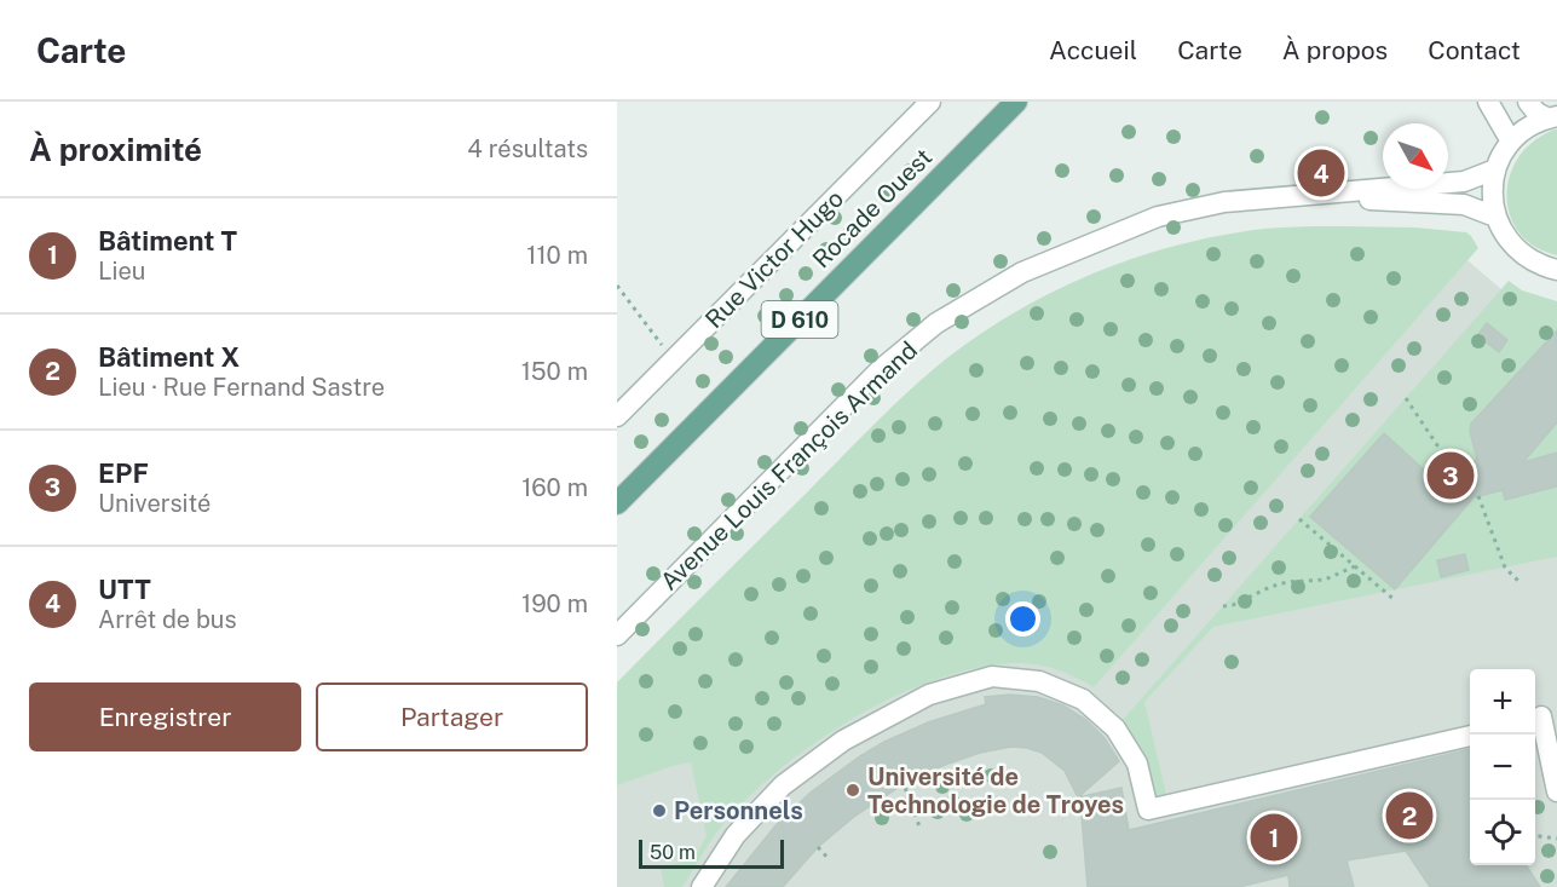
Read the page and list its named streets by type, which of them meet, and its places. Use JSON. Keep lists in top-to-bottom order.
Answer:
{
  "streets": {
    "main road": ["Rocade Ouest", "D 610"],
    "street": ["Rue Victor Hugo", "Avenue Louis François Armand"]
  },
  "places": ["Université de Technologie de Troyes", "Personnels"],
  "scale_bar": "50 m",
  "north": "bottom right",
  "page": {
    "header": "Carte",
    "nav": [
      "Accueil",
      "Carte",
      "À propos",
      "Contact"
    ],
    "heading": ["À proximité", "4 résultats"],
    "pins": [
      "4",
      "3",
      "2",
      "1"
    ],
    "list": [
      {
        "mark": "1",
        "name": "Bâtiment T",
        "note": "Lieu",
        "value": "110 m"
      },
      {
        "mark": "2",
        "name": "Bâtiment X",
        "note": "Lieu · Rue Fernand Sastre",
        "value": "150 m"
      },
      {
        "mark": "3",
        "name": "EPF",
        "note": "Université",
        "value": "160 m"
      },
      {
        "mark": "4",
        "name": "UTT",
        "note": "Arrêt de bus",
        "value": "190 m"
      }
    ],
    "buttons": ["Enregistrer", "Partager"],
    "map_buttons": ["+", "−"],
    "scale": "50 m"
  }
}
